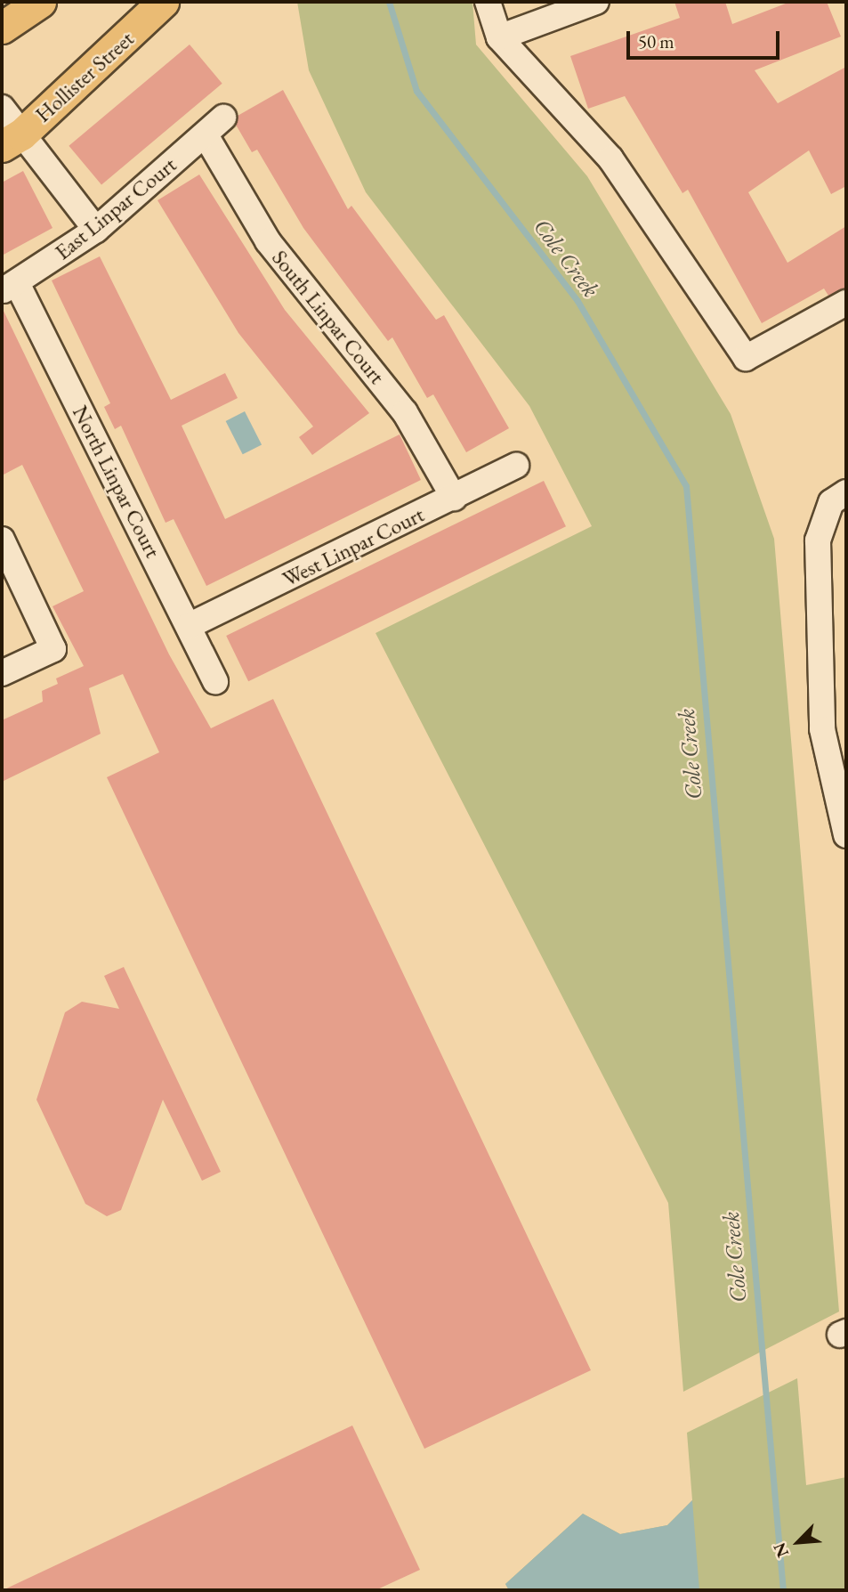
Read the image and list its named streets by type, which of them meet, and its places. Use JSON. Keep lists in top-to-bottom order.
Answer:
{
  "streets": {
    "main road": ["Hollister Street"],
    "street": [
      "East Linpar Court",
      "South Linpar Court",
      "North Linpar Court",
      "West Linpar Court"
    ]
  },
  "crossings": [
    ["East Linpar Court", "South Linpar Court"],
    ["East Linpar Court", "North Linpar Court"],
    ["South Linpar Court", "West Linpar Court"],
    ["North Linpar Court", "West Linpar Court"]
  ],
  "water": ["Cole Creek"],
  "scale_bar": "50 m",
  "north": "bottom left"
}
